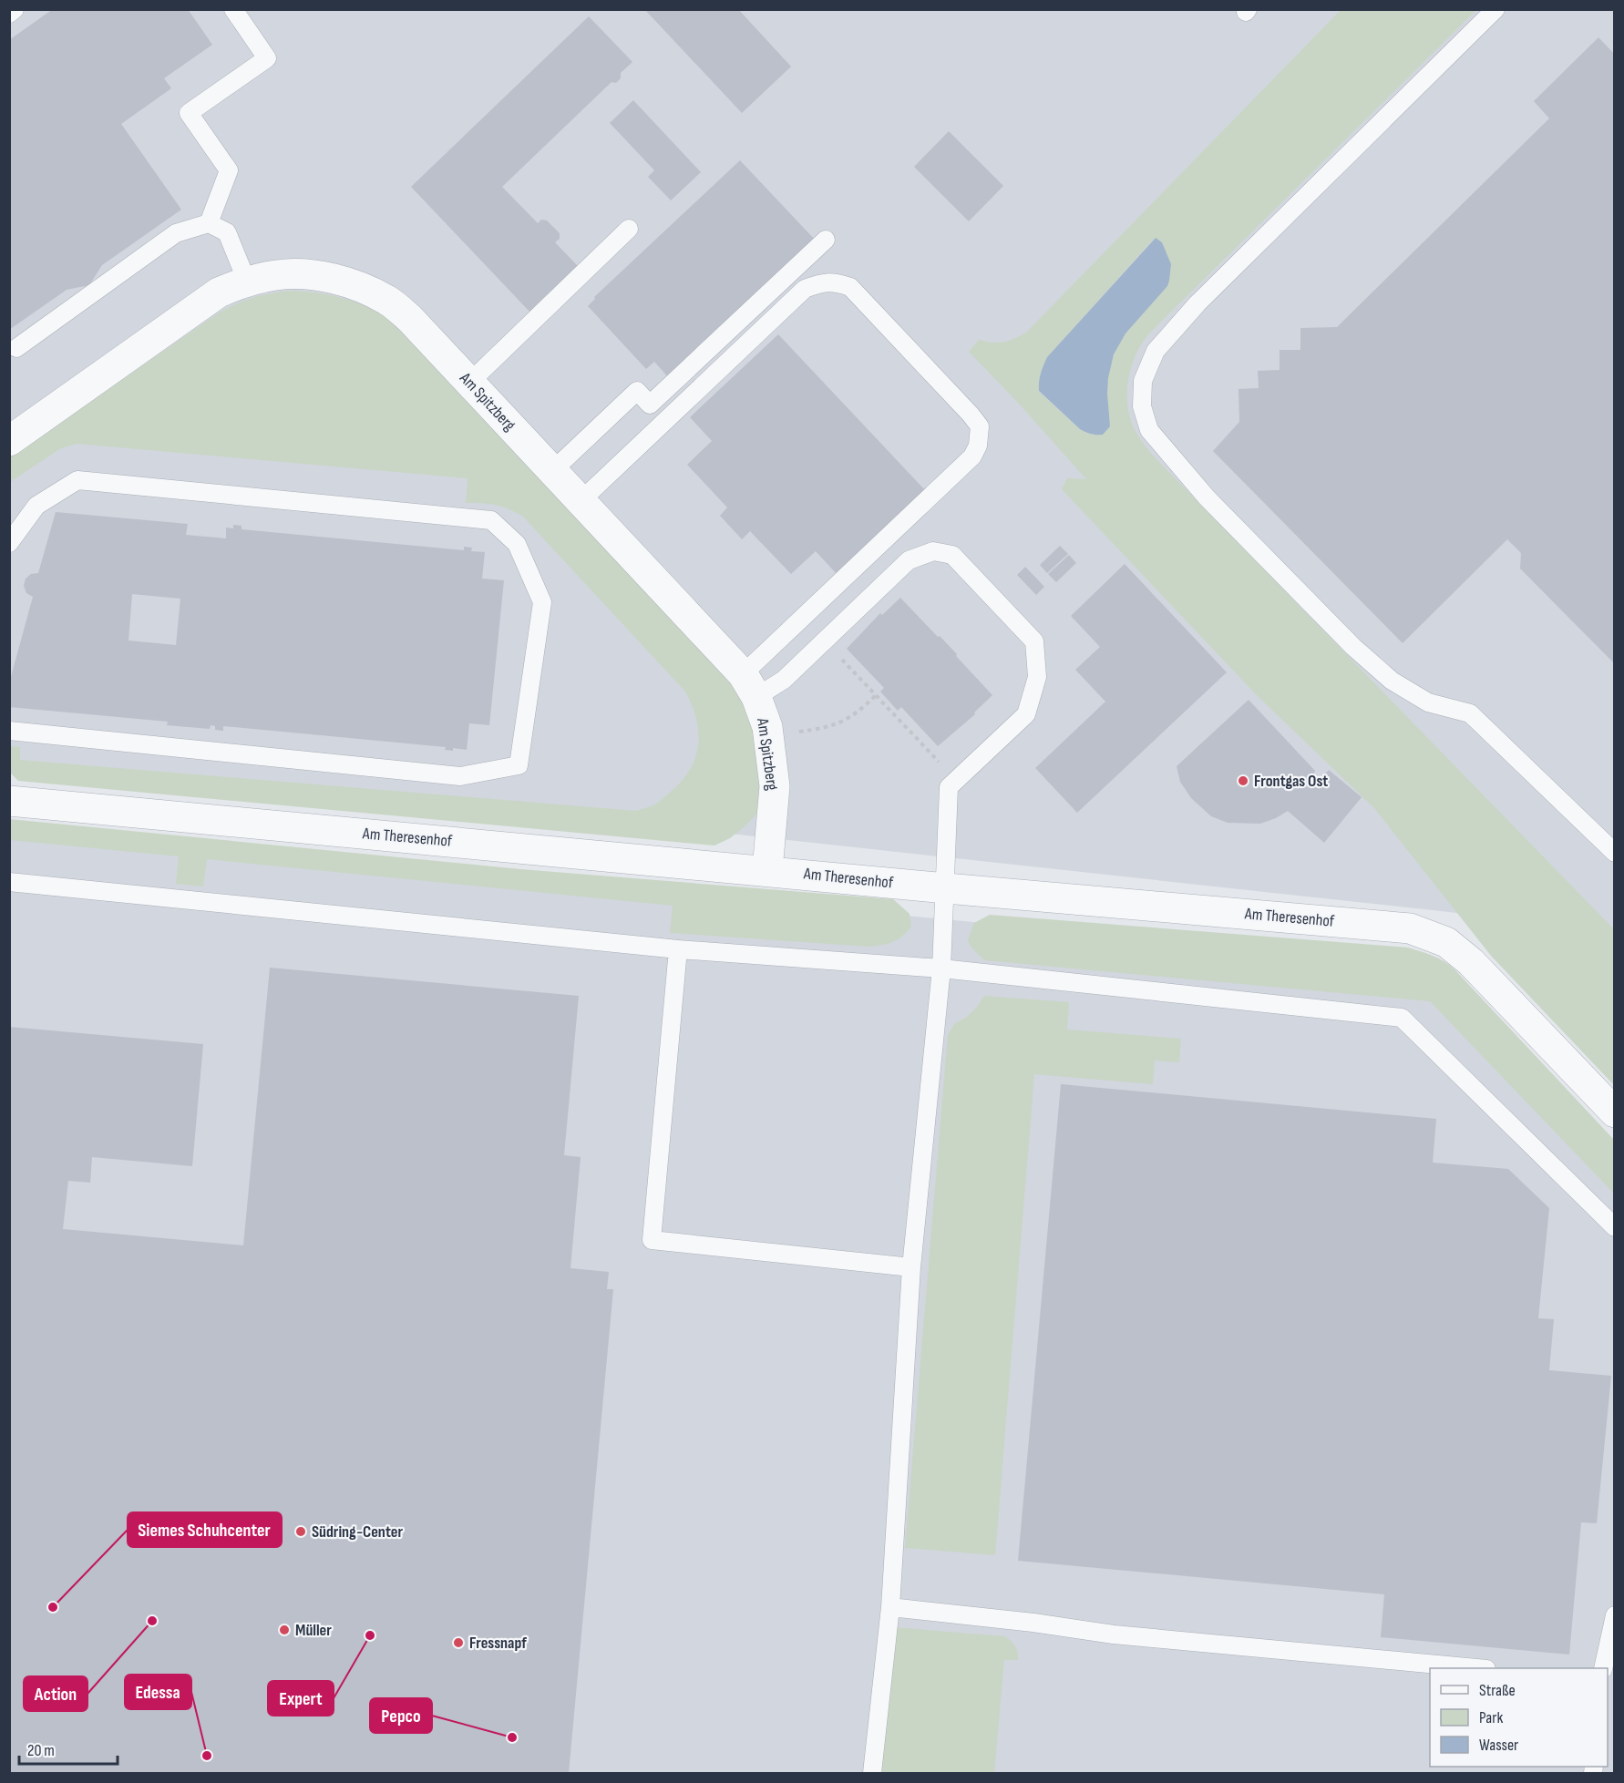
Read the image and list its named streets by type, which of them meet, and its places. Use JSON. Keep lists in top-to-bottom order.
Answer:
{
  "streets": {
    "street": ["Am Spitzberg", "Am Theresenhof"]
  },
  "crossings": [
    ["Am Spitzberg", "Am Theresenhof"]
  ],
  "places": [
    "Frontgas Ost",
    "Südring-Center",
    "Siemes Schuhcenter",
    "Action",
    "Müller",
    "Expert",
    "Fressnapf",
    "Pepco",
    "Edessa"
  ],
  "legend": ["Straße", "Park", "Wasser"],
  "scale_bar": "20 m"
}
